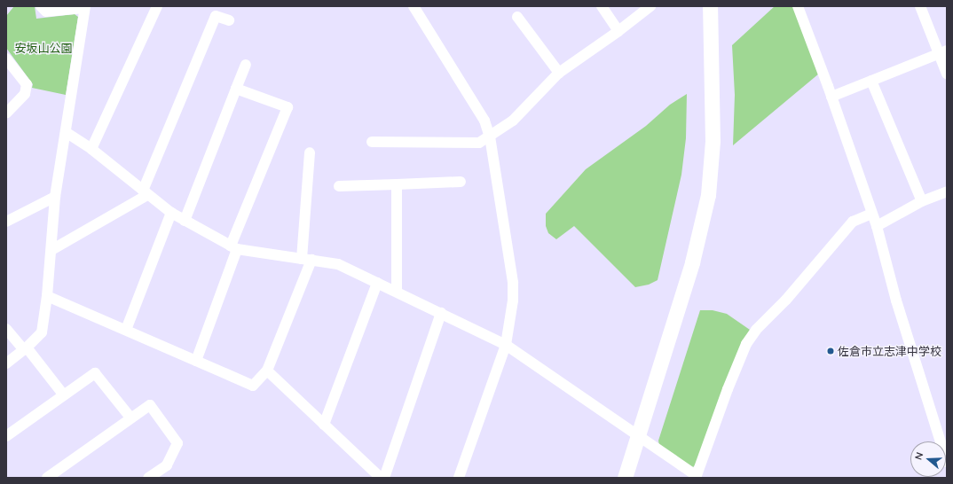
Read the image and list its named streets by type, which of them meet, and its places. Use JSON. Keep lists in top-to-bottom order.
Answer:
{
  "parks": ["安坂山公園"],
  "places": ["佐倉市立志津中学校"],
  "north": "left"
}
